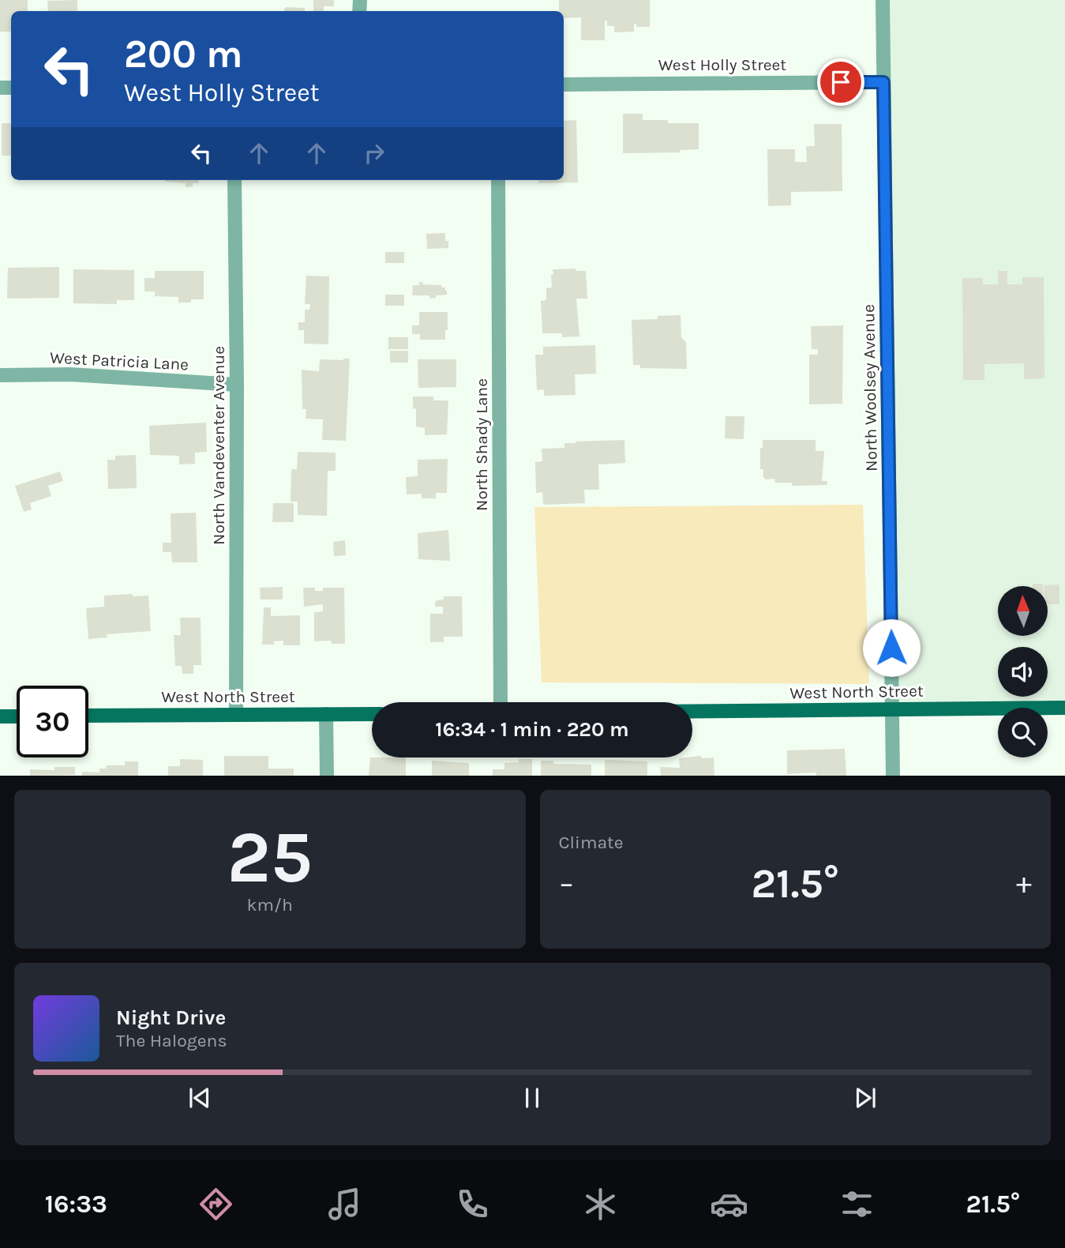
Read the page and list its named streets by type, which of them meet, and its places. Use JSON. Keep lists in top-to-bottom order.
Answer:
{
  "streets": {
    "main road": ["West North Street"],
    "street": [
      "West Holly Street",
      "West Patricia Lane",
      "North Woolsey Avenue",
      "North Shady Lane",
      "North Vandeventer Avenue"
    ]
  },
  "crossings": [
    ["West Holly Street", "North Woolsey Avenue"],
    ["West Patricia Lane", "North Vandeventer Avenue"],
    ["North Woolsey Avenue", "West North Street"],
    ["North Vandeventer Avenue", "West North Street"]
  ],
  "north": "top",
  "page": {
    "turn": ["200 m", "West Holly Street"],
    "limit": "30",
    "trip": "16:34 · 1 min · 220 m",
    "tile": [
      ["25", "km/h"],
      "Climate"
    ],
    "heat": ["−", "21.5°", "+"],
    "song": ["Night Drive", "The Halogens"],
    "tabs": ["16:33", "21.5°"]
  }
}
